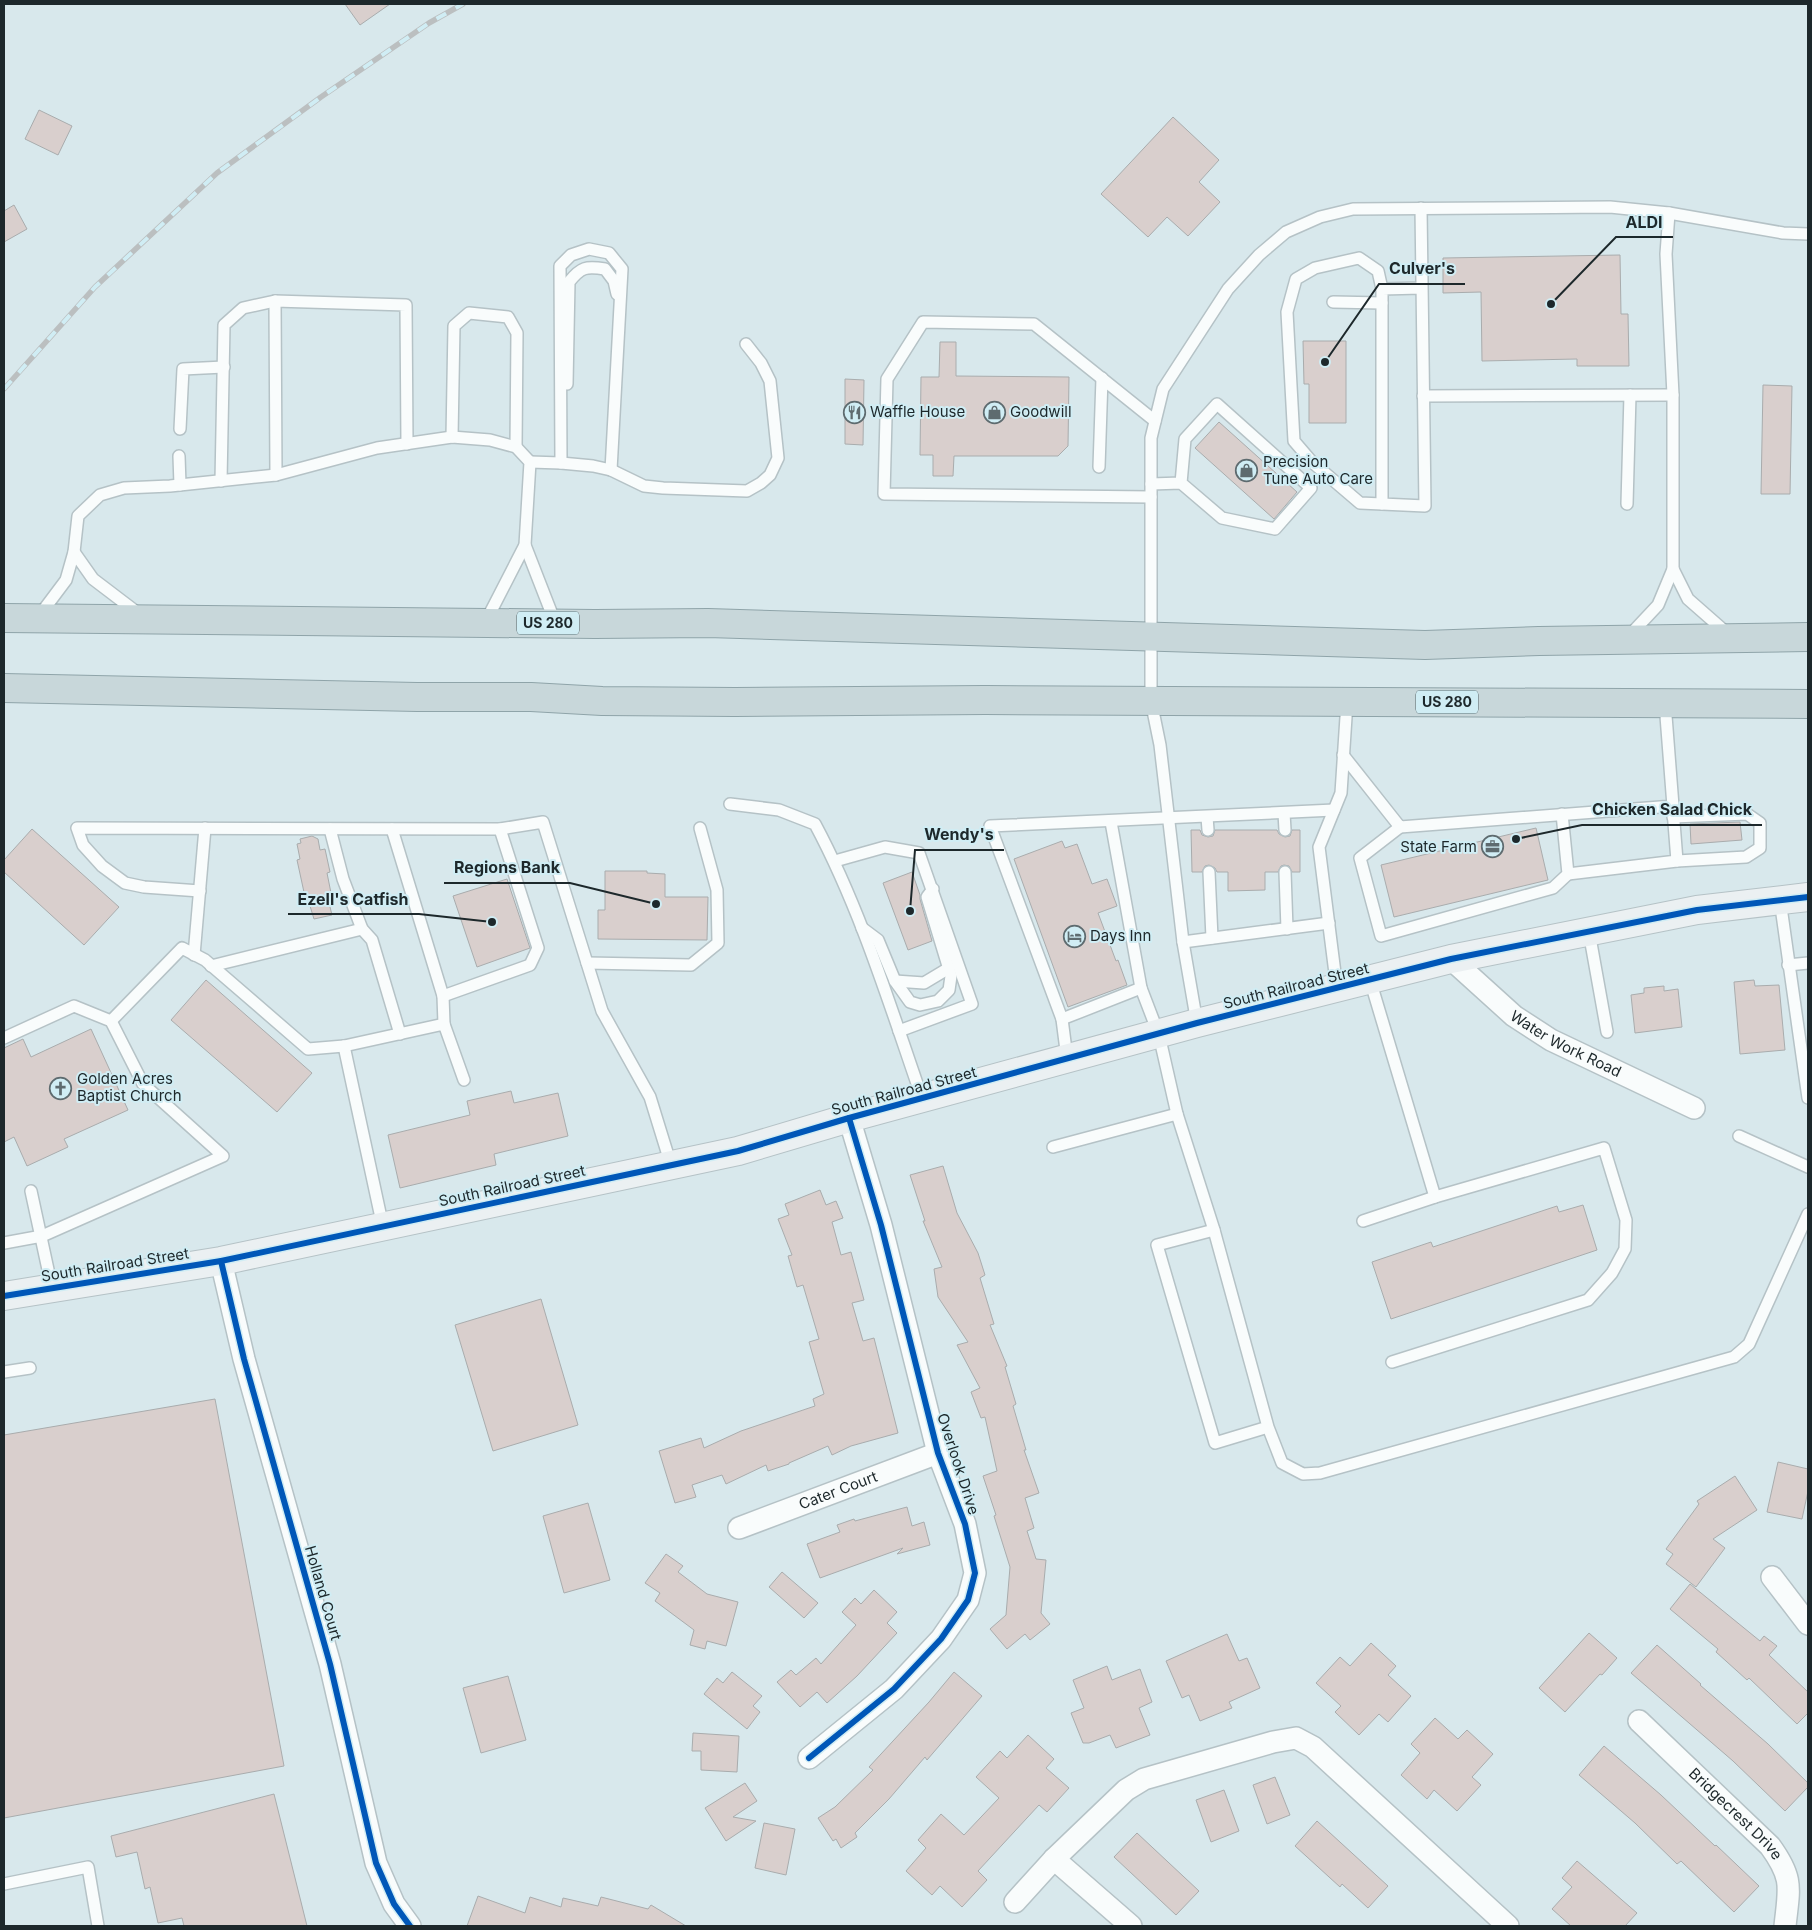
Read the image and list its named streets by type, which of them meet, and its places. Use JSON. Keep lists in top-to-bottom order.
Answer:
{
  "streets": {
    "highway": ["US 280"],
    "street": [
      "South Railroad Street",
      "Water Work Road",
      "Overlook Drive",
      "Cater Court",
      "Holland Court",
      "Bridgecrest Drive"
    ]
  },
  "crossings": [
    ["South Railroad Street", "Water Work Road"],
    ["South Railroad Street", "Overlook Drive"],
    ["South Railroad Street", "Holland Court"],
    ["Overlook Drive", "Cater Court"]
  ],
  "places": {
    "other": [
      "ALDI",
      "Culver's",
      "Chicken Salad Chick",
      "Regions Bank",
      "Wendy's",
      "Ezell's Catfish"
    ],
    "restaurant": ["Waffle House"],
    "shop": ["Goodwill", "Precision Tune Auto Care"],
    "office": ["State Farm"],
    "hotel": ["Days Inn"],
    "church": ["Golden Acres Baptist Church"]
  }
}
